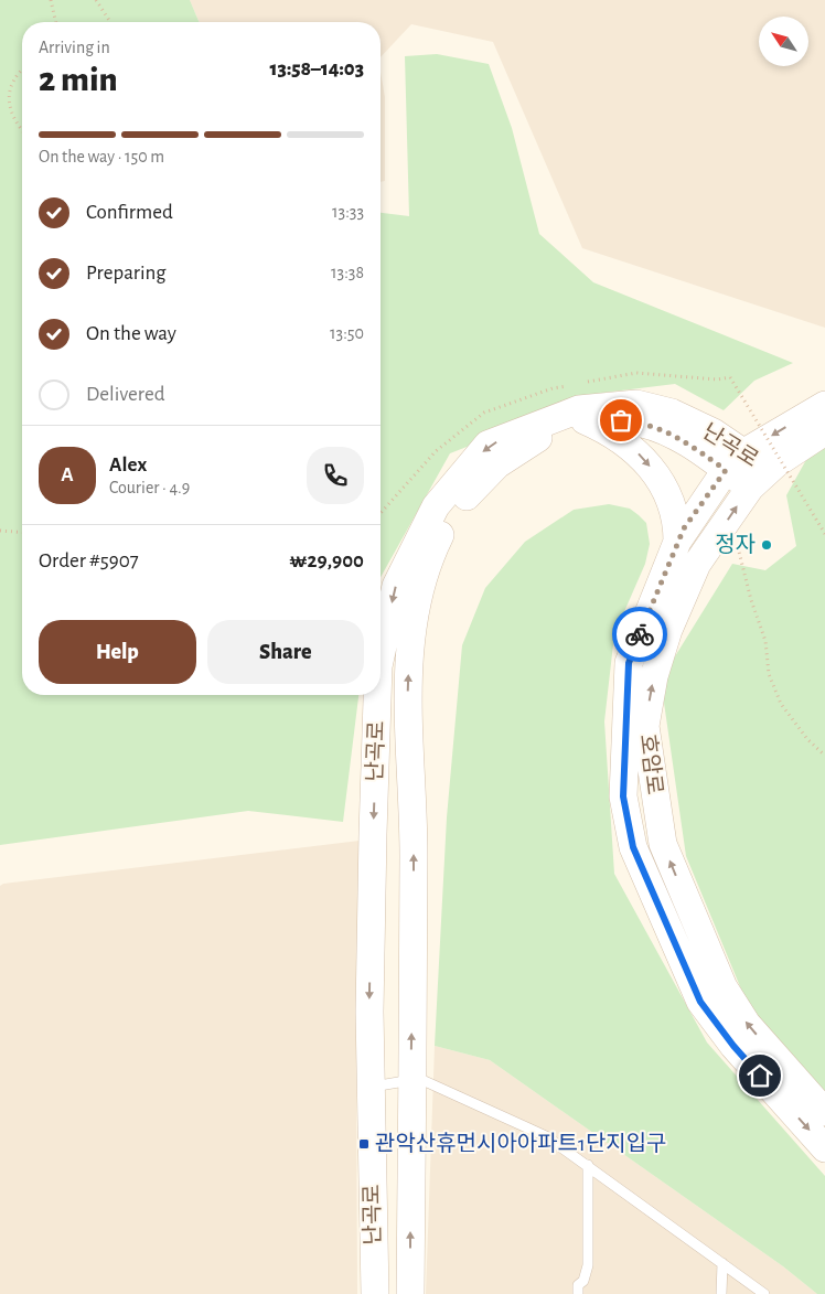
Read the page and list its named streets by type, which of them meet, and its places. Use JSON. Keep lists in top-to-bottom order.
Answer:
{
  "streets": {
    "main road": ["난곡로", "호암로"]
  },
  "crossings": [
    ["난곡로", "호암로"]
  ],
  "places": {
    "other": ["정자"],
    "transit": ["관악산휴먼시아아파트1단지입구"]
  },
  "north": "top left",
  "page": {
    "heading": ["2 min", "Arriving in", "13:58–14:03"],
    "panel": [
      "Alex",
      "Courier · 4.9",
      "Order #5907",
      "₩29,900"
    ],
    "bar": "On the way · 150 m",
    "list": [
      ["Confirmed", "13:33"],
      ["Preparing", "13:38"],
      ["On the way", "13:50"],
      "Delivered"
    ],
    "round": "A",
    "buttons": ["Help", "Share"]
  }
}
